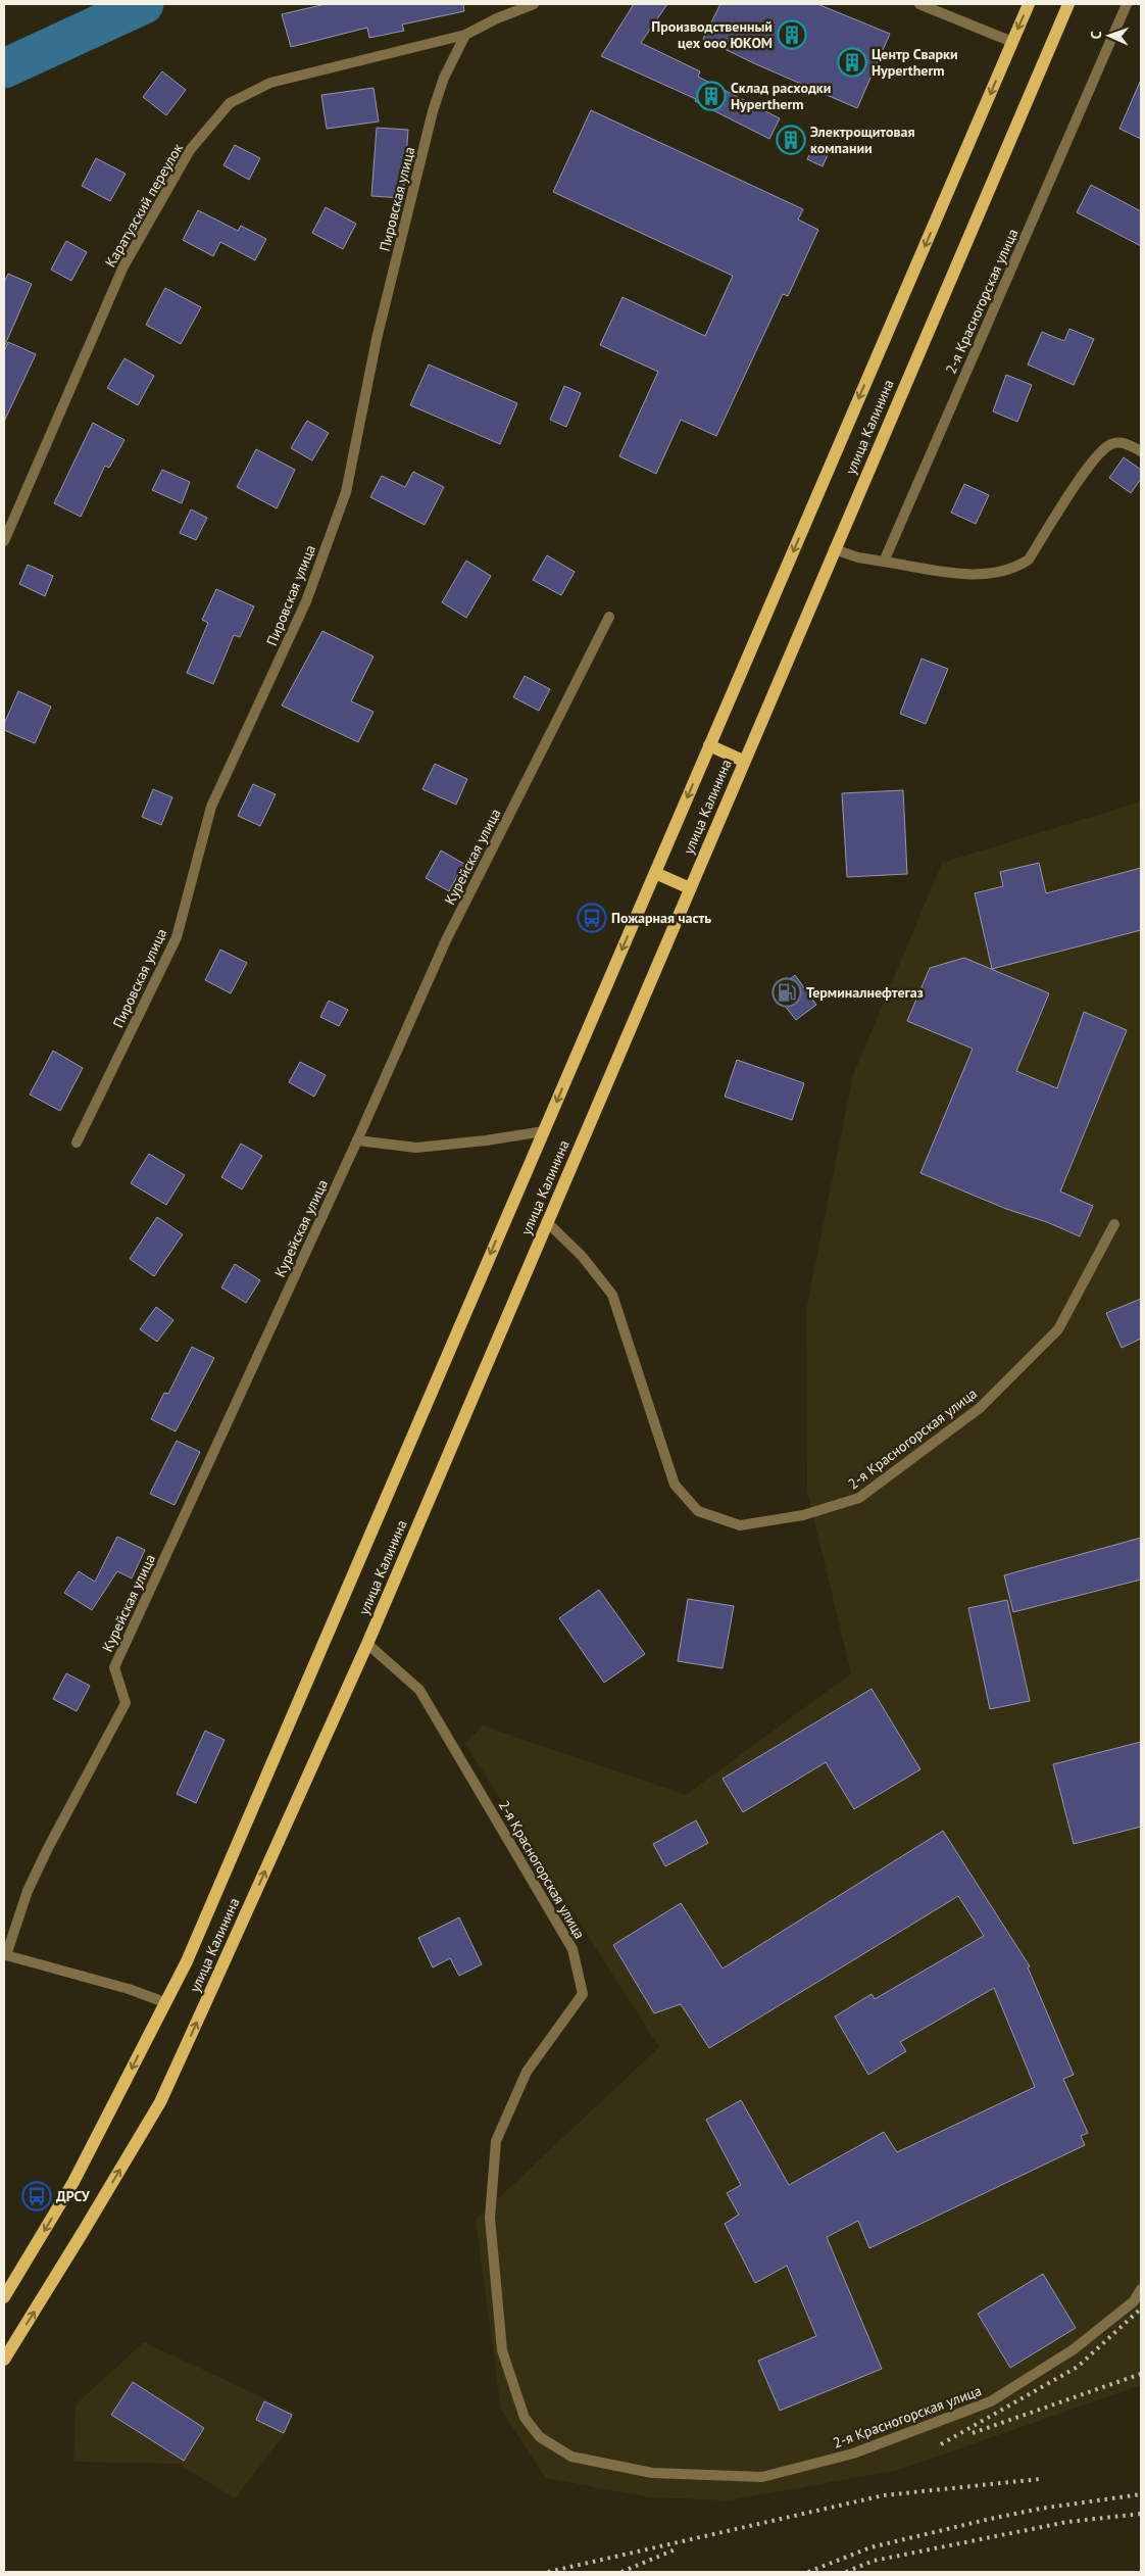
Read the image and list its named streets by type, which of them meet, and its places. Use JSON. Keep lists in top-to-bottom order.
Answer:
{
  "streets": {
    "main road": ["улица Калинина"],
    "street": [
      "Пировская улица",
      "Каратузский переулок",
      "2-я Красногорская улица",
      "Курейская улица"
    ]
  },
  "crossings": [
    ["Пировская улица", "Каратузский переулок"],
    ["2-я Красногорская улица", "улица Калинина"],
    ["улица Калинина", "Курейская улица"]
  ],
  "places": {
    "building": [
      "Производственный цех ооо ЮКОМ",
      "Центр Сварки Hypertherm",
      "Склад расходки Hypertherm",
      "Электрощитовая компании"
    ],
    "bus stop": ["Пожарная часть", "ДРСУ"],
    "fuel station": ["Терминалнефтегаз"]
  },
  "north": "left"
}
